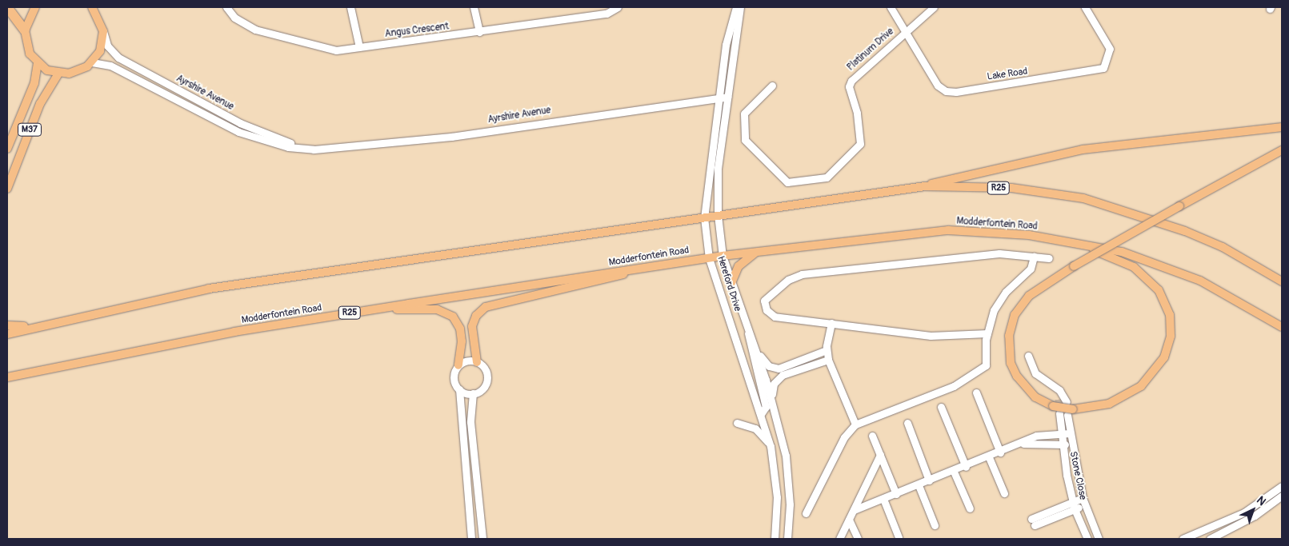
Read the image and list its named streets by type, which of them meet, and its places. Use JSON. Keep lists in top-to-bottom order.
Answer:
{
  "streets": {
    "main road": ["M37", "R25", "Modderfontein Road"],
    "street": [
      "Angus Crescent",
      "Platinum Drive",
      "Lake Road",
      "Ayrshire Avenue",
      "Hereford Drive",
      "Stone Close"
    ]
  },
  "crossings": [
    ["Platinum Drive", "Lake Road"],
    ["Ayrshire Avenue", "Hereford Drive"],
    ["R25", "Hereford Drive"],
    ["Modderfontein Road", "Hereford Drive"]
  ],
  "north": "top right"
}
